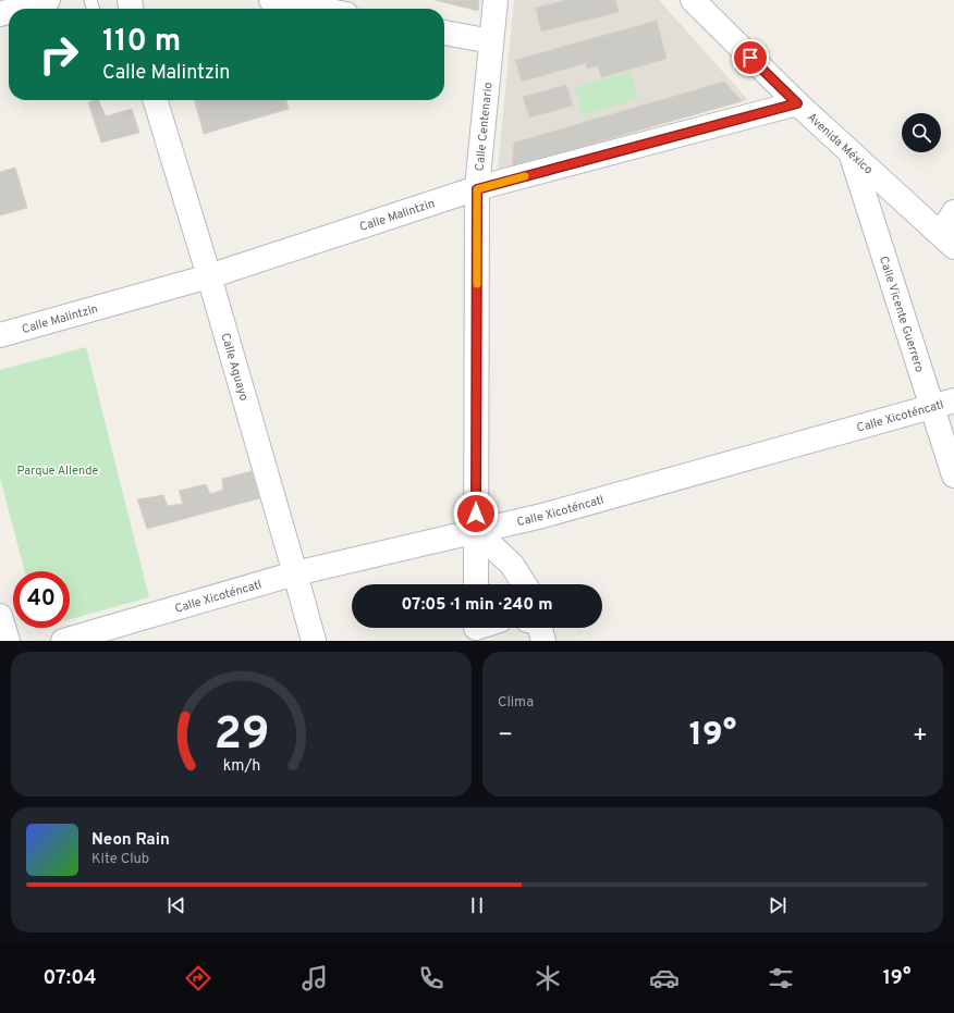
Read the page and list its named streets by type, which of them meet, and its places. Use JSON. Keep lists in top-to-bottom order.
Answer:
{
  "streets": {
    "street": [
      "Calle Centenario",
      "Avenida México",
      "Calle Malintzin",
      "Calle Vicente Guerrero",
      "Calle Aguayo",
      "Calle Xicoténcatl"
    ]
  },
  "crossings": [
    ["Calle Centenario", "Calle Malintzin"],
    ["Calle Centenario", "Calle Xicoténcatl"],
    ["Avenida México", "Calle Malintzin"],
    ["Avenida México", "Calle Vicente Guerrero"],
    ["Calle Malintzin", "Calle Aguayo"],
    ["Calle Vicente Guerrero", "Calle Xicoténcatl"],
    ["Calle Aguayo", "Calle Xicoténcatl"]
  ],
  "parks": ["Parque Allende"],
  "page": {
    "turn": ["110 m", "Calle Malintzin"],
    "limit": "40",
    "trip": "07:05 · 1 min · 240 m",
    "tile": "Clima",
    "heat": ["−", "19°", "+"],
    "song": ["Neon Rain", "Kite Club"],
    "tabs": ["07:04", "19°"],
    "gauge": ["29", "km/h"]
  }
}
